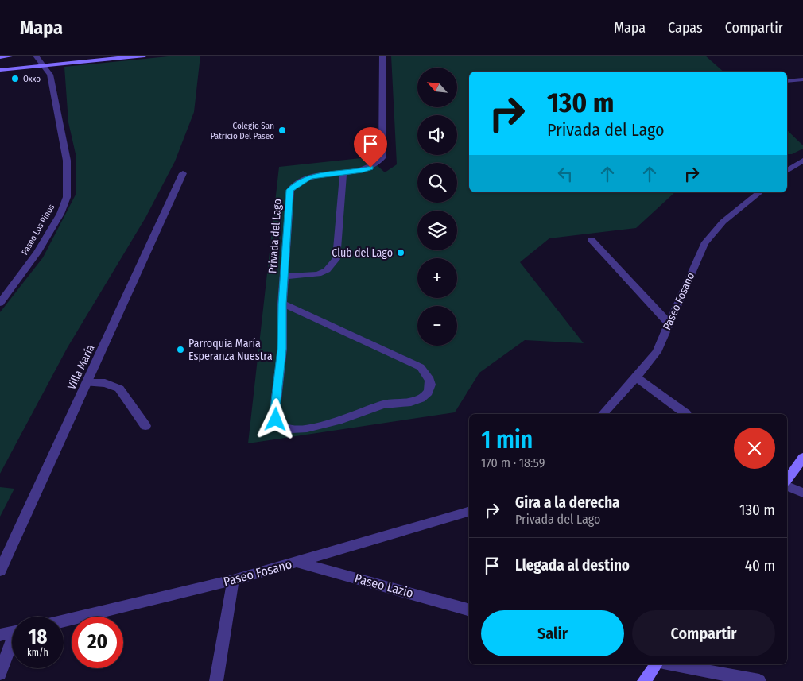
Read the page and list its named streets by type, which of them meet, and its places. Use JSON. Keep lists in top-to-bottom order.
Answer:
{
  "streets": {
    "street": [
      "Paseo Los Pinos",
      "Privada del Lago",
      "Paseo Fosano",
      "Villa María",
      "Paseo Lazio"
    ]
  },
  "crossings": [
    ["Paseo Fosano", "Paseo Lazio"]
  ],
  "places": [
    "Oxxo",
    "Colegio San Patricio Del Paseo",
    "Club del Lago",
    "Parroquia María Esperanza Nuestra"
  ],
  "north": "top left",
  "page": {
    "header": "Mapa",
    "nav": ["Mapa", "Capas", "Compartir"],
    "map_buttons": ["+", "−"],
    "turn": ["130 m", "Privada del Lago"],
    "heading": ["1 min", "170 m · 18:59"],
    "list": [
      {
        "name": "Gira a la derecha",
        "note": "Privada del Lago",
        "value": "130 m"
      },
      {
        "name": "Llegada al destino",
        "value": "40 m"
      }
    ],
    "buttons": ["Salir", "Compartir"],
    "speed": "18 km/h",
    "limit": "20"
  }
}
